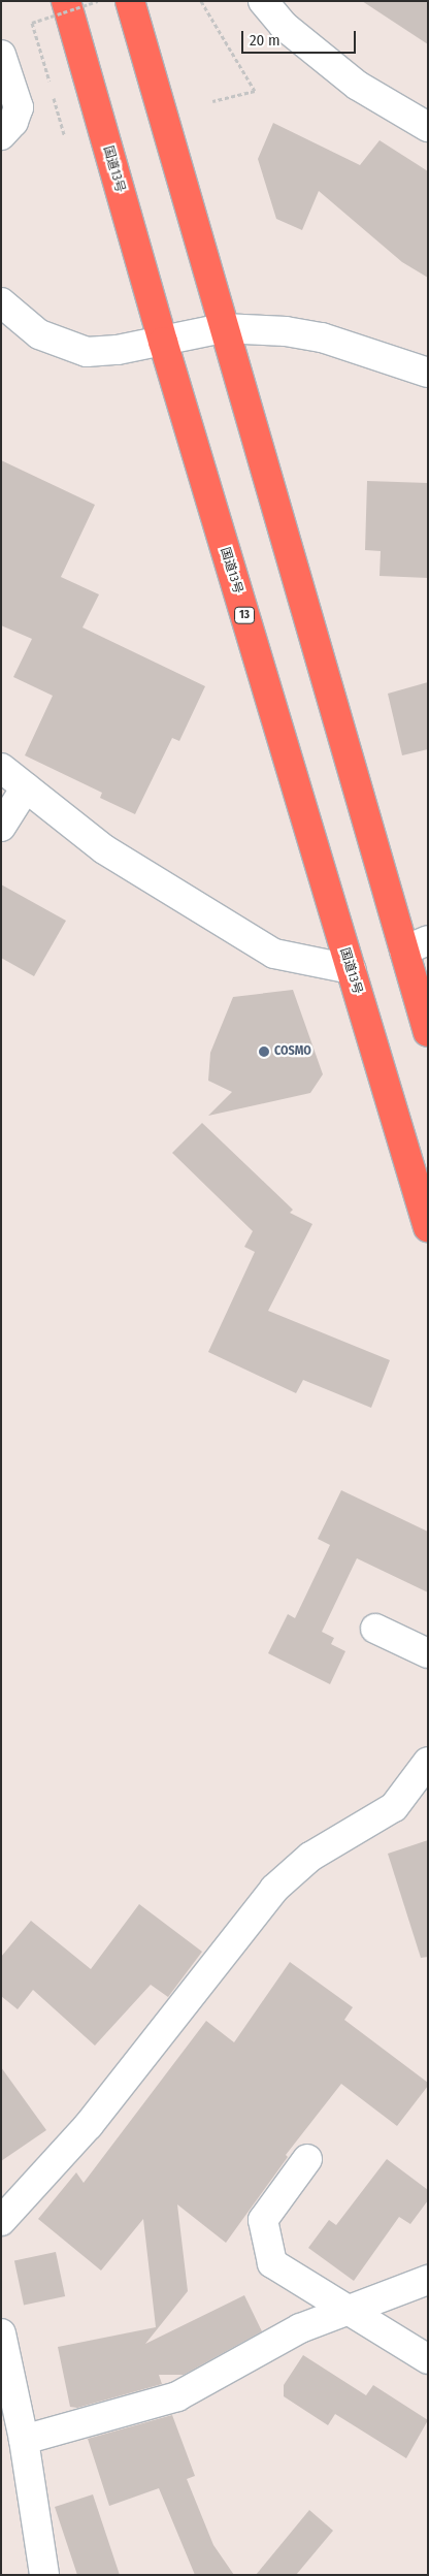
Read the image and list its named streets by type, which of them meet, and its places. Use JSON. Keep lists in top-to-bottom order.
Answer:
{
  "streets": {
    "highway": ["国道13号", "13"]
  },
  "places": ["COSMO"],
  "scale_bar": "20 m"
}
